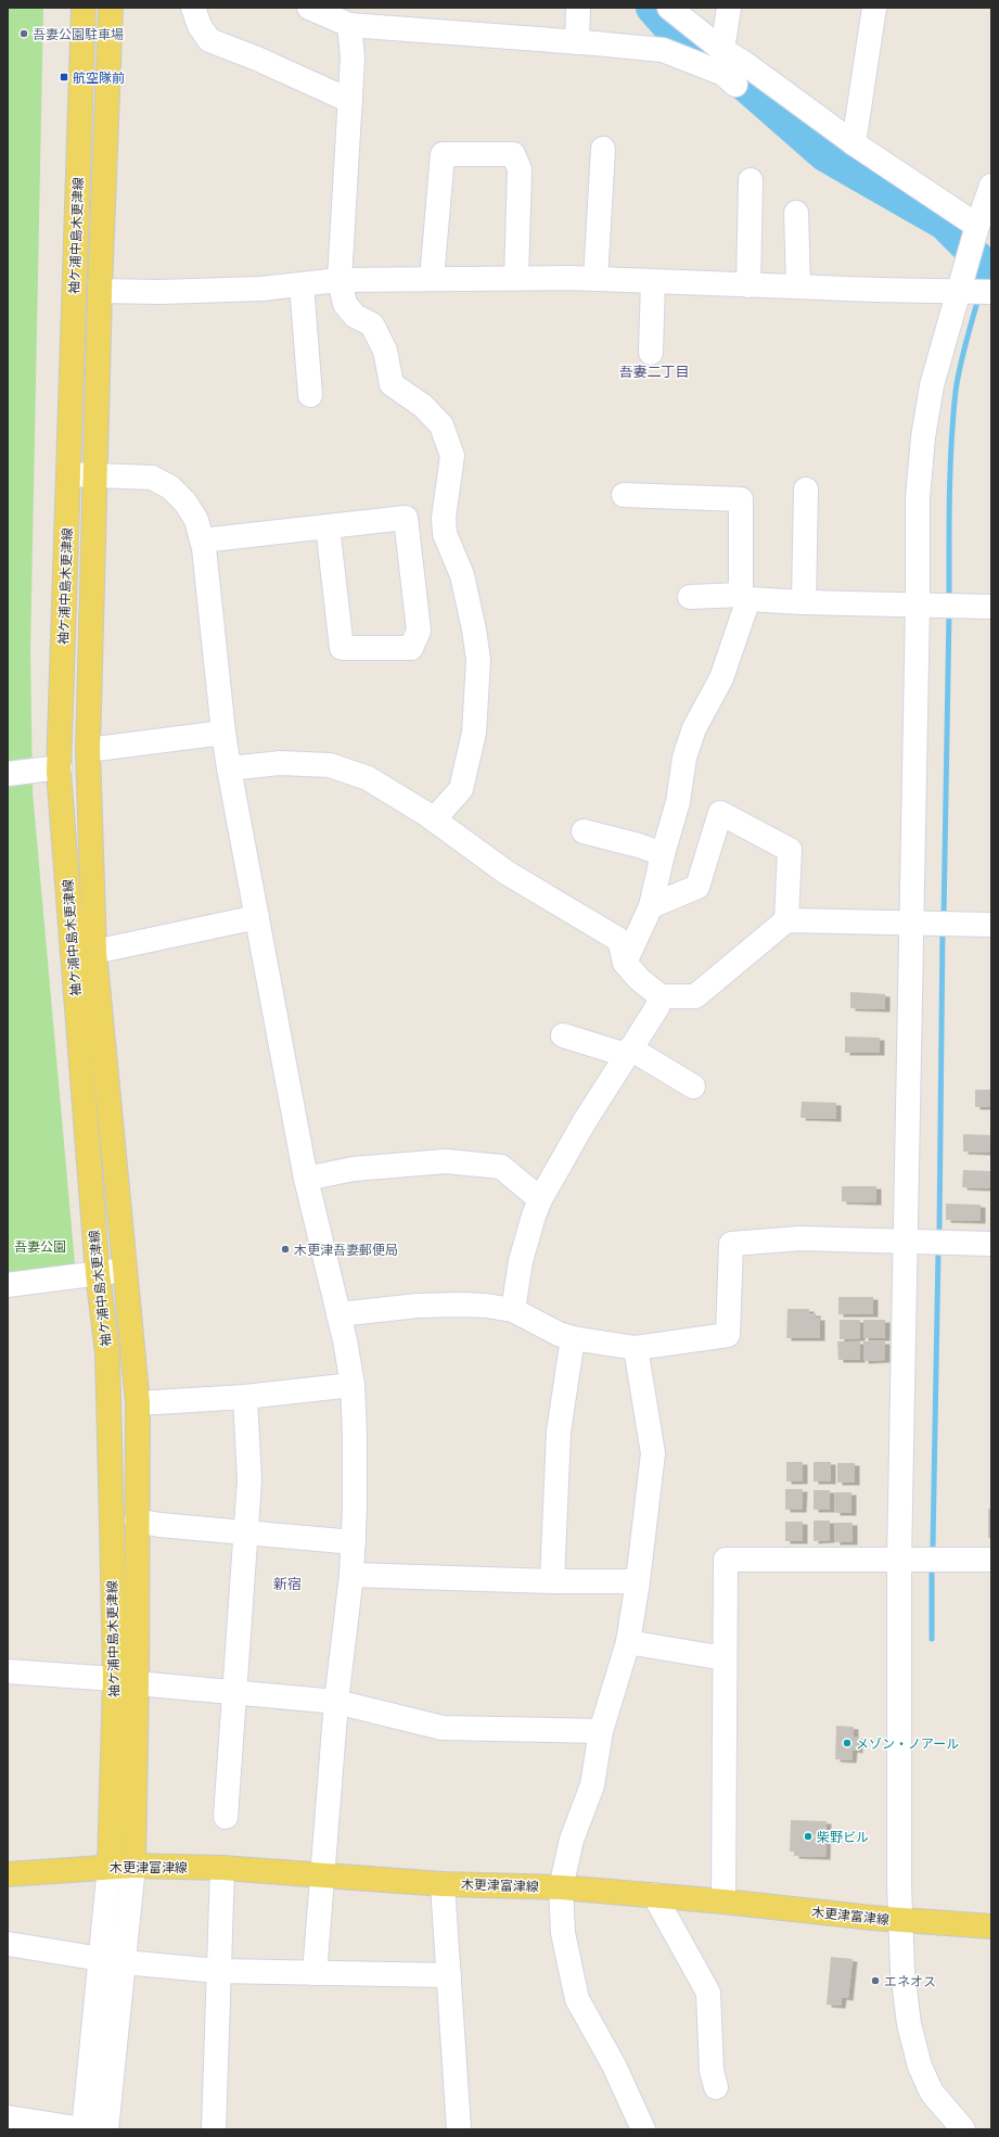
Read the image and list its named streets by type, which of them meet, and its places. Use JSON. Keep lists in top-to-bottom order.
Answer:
{
  "streets": {
    "main road": ["袖ケ浦中島木更津線", "木更津富津線"]
  },
  "crossings": [
    ["袖ケ浦中島木更津線", "木更津富津線"]
  ],
  "districts": ["吾妻二丁目", "新宿"],
  "parks": ["吾妻公園"],
  "places": {
    "other": [
      "吾妻公園駐車場",
      "木更津吾妻郵便局",
      "メゾン・ノアール",
      "柴野ビル",
      "エネオス"
    ],
    "transit": ["航空隊前"]
  }
}
